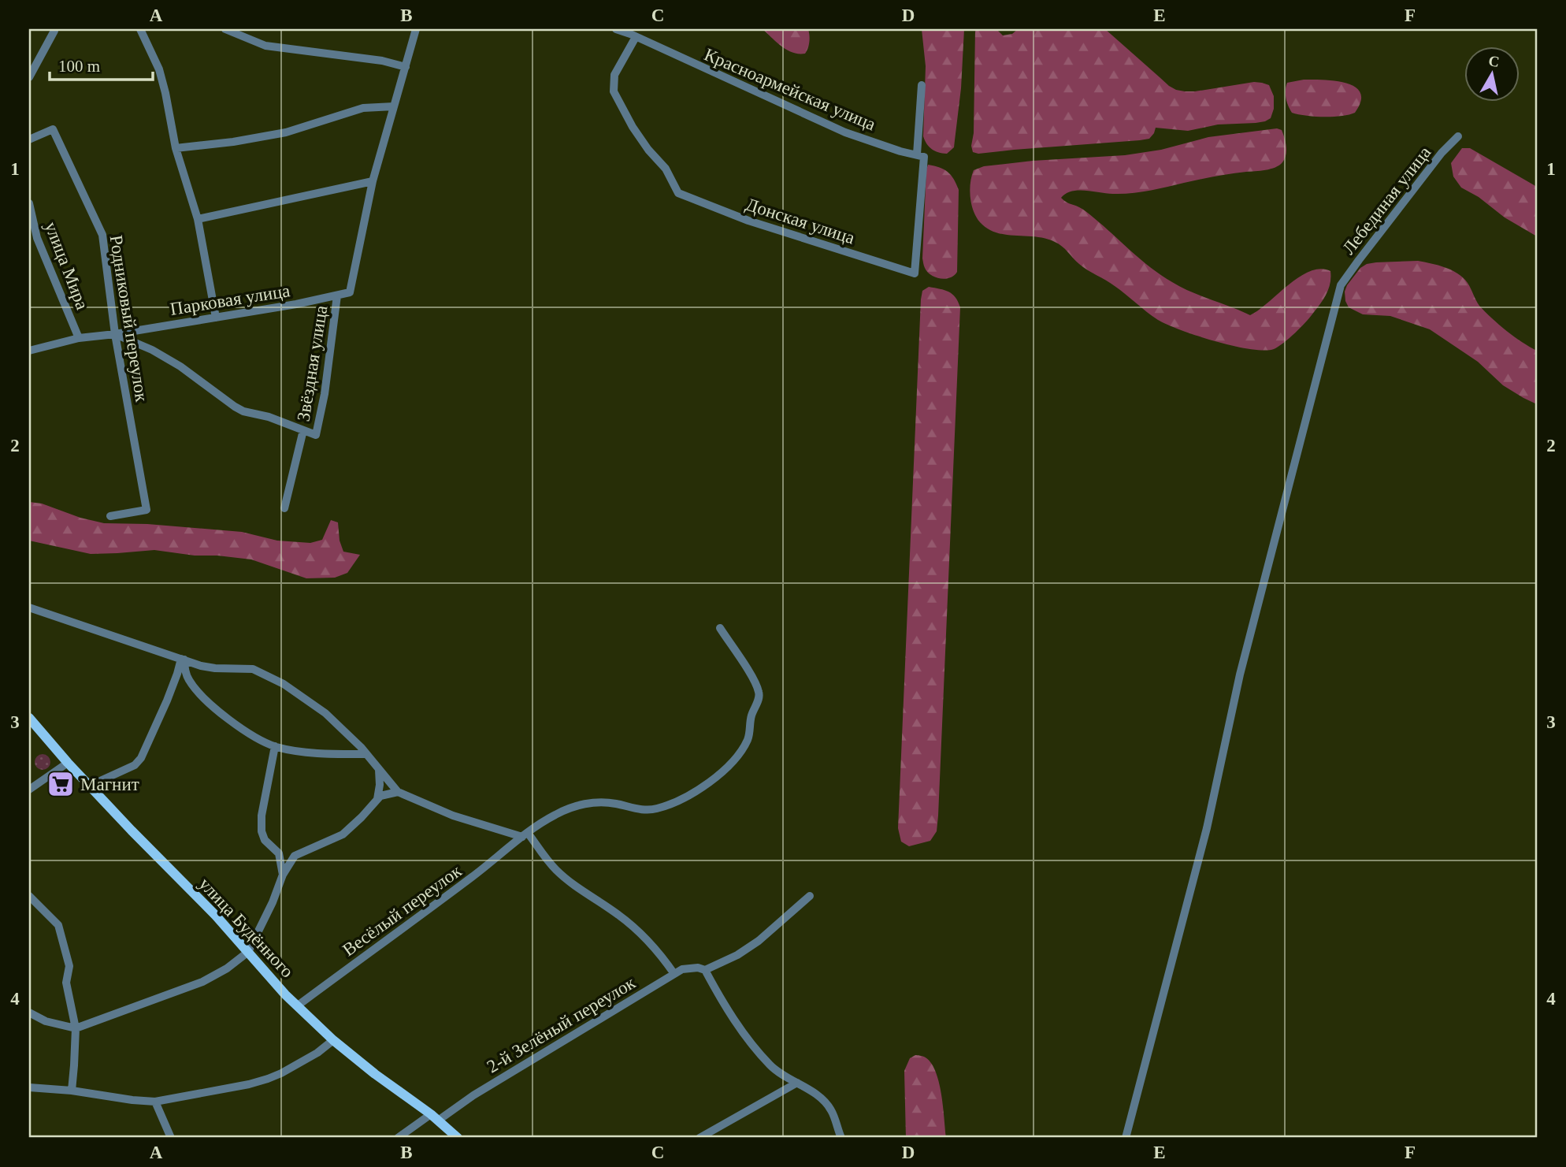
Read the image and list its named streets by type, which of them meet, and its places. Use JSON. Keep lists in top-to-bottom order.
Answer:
{
  "streets": {
    "main road": ["улица Будённого"],
    "street": [
      "Красноармейская улица",
      "Лебединая улица",
      "Донская улица",
      "улица Мира",
      "Парковая улица",
      "Родниковый переулок",
      "Звёздная улица",
      "Весёлый переулок",
      "2-й Зелёный переулок"
    ]
  },
  "crossings": [
    ["Красноармейская улица", "Донская улица"],
    ["улица Мира", "Парковая улица"],
    ["Парковая улица", "Родниковый переулок"],
    ["Парковая улица", "Звёздная улица"],
    ["Весёлый переулок", "улица Будённого"],
    ["улица Будённого", "2-й Зелёный переулок"]
  ],
  "places": {
    "supermarket": ["Магнит"]
  },
  "scale_bar": "100 m",
  "north": "top",
  "grid": {
    "columns": [
      "A",
      "B",
      "C",
      "D",
      "E",
      "F"
    ],
    "rows": [
      "1",
      "2",
      "3",
      "4"
    ]
  }
}
